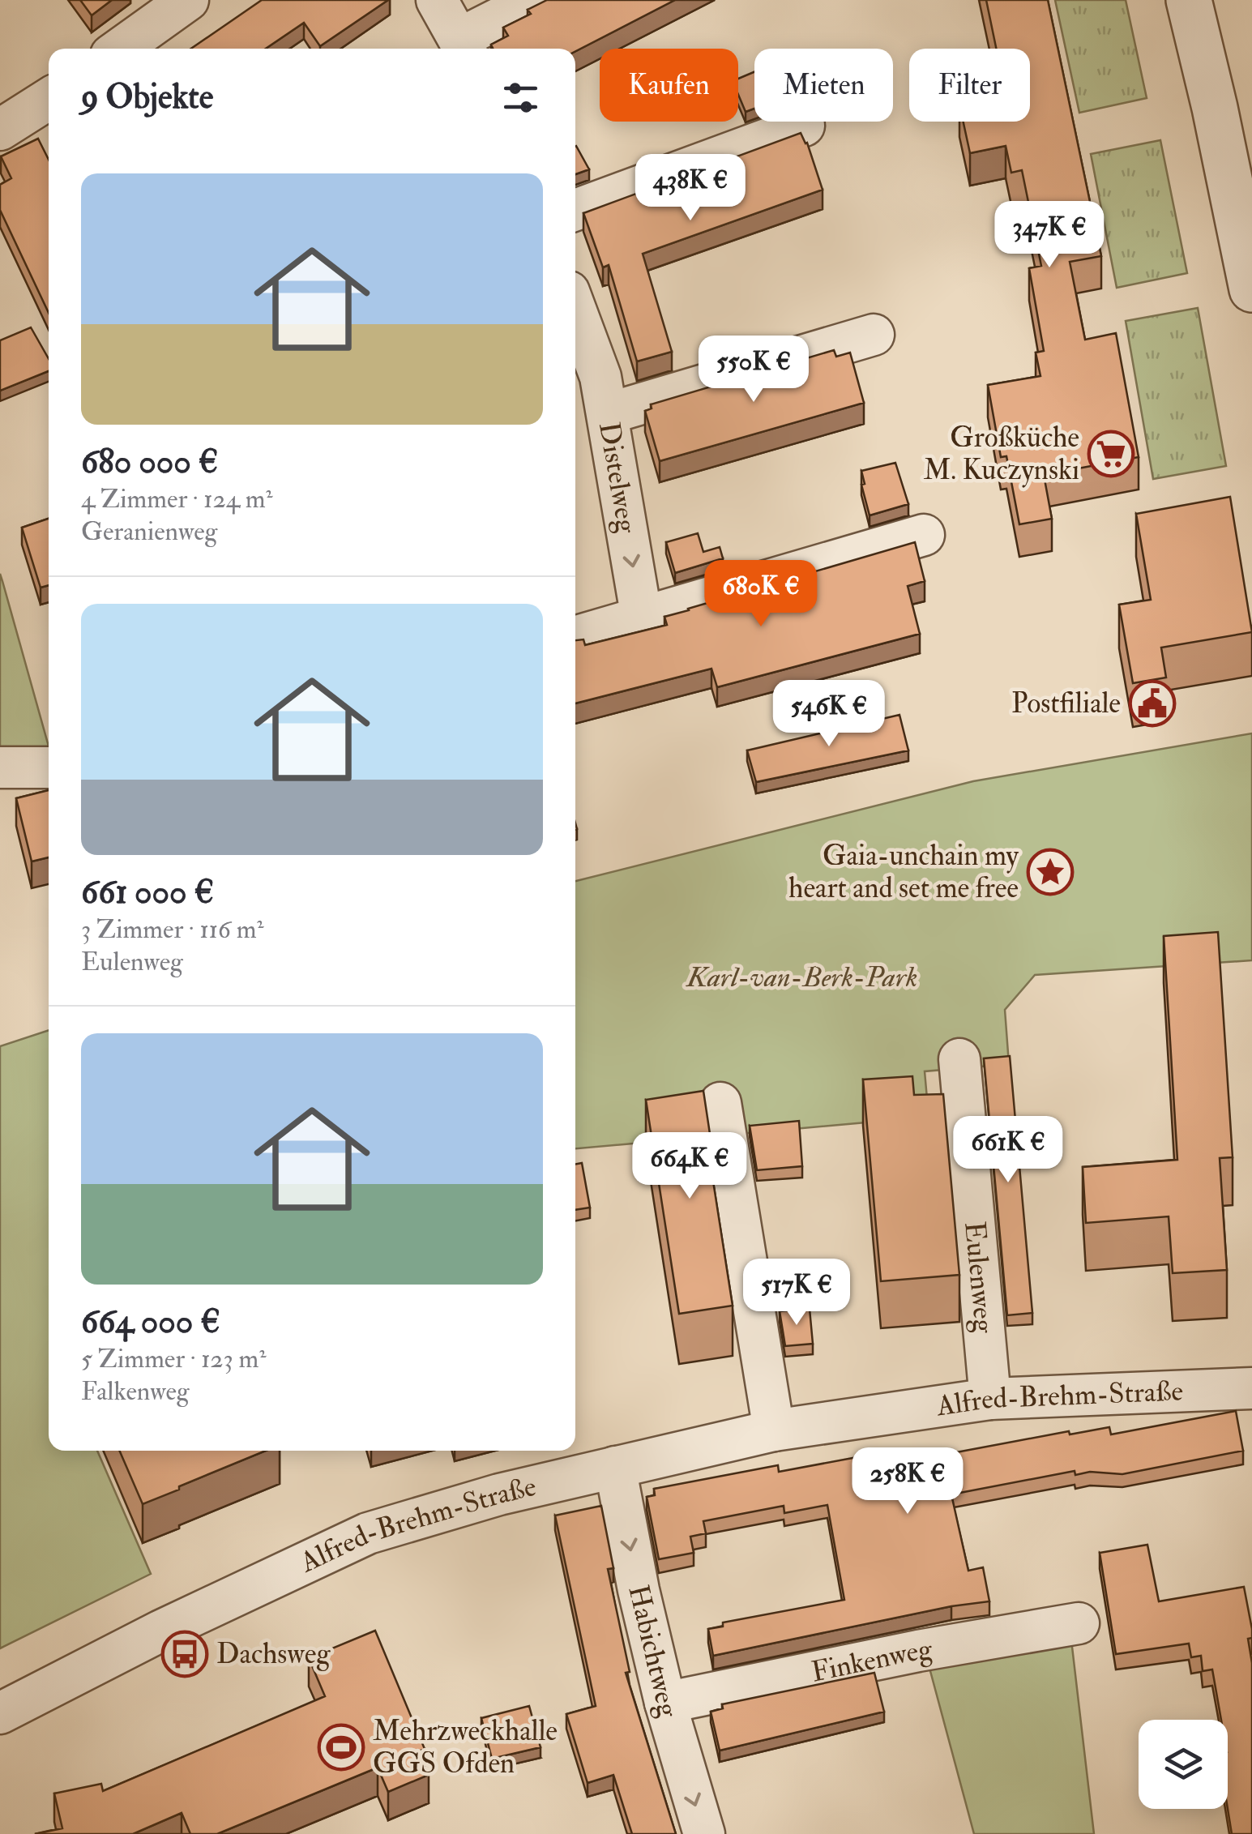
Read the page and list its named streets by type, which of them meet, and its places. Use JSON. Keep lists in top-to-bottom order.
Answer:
{
  "streets": {
    "street": [
      "Distelweg",
      "Eulenweg",
      "Alfred-Brehm-Straße",
      "Habichtweg",
      "Finkenweg"
    ]
  },
  "crossings": [
    ["Eulenweg", "Alfred-Brehm-Straße"],
    ["Alfred-Brehm-Straße", "Habichtweg"],
    ["Habichtweg", "Finkenweg"]
  ],
  "one_way": ["Distelweg", "Habichtweg"],
  "parks": ["Karl-van-Berk-Park"],
  "places": {
    "supermarket": ["Großküche M. Kuczynski"],
    "public building": ["Postfiliale"],
    "place": ["Gaia-unchain my heart and set me free"],
    "bus stop": ["Dachsweg"],
    "sports": ["Mehrzweckhalle GGS Ofden"]
  },
  "page": {
    "chip": ["Kaufen", "Mieten", "Filter"],
    "heading": "9 Objekte",
    "list": [
      {
        "name": "680 000 €",
        "note": "4 Zimmer · 124 m² · Geranienweg"
      },
      {
        "name": "661 000 €",
        "note": "3 Zimmer · 116 m² · Eulenweg"
      },
      {
        "name": "664 000 €",
        "note": "5 Zimmer · 123 m² · Falkenweg"
      }
    ],
    "price": [
      "438K €",
      "347K €",
      "550K €",
      "680K €",
      "546K €",
      "661K €",
      "664K €",
      "517K €",
      "258K €"
    ]
  }
}
